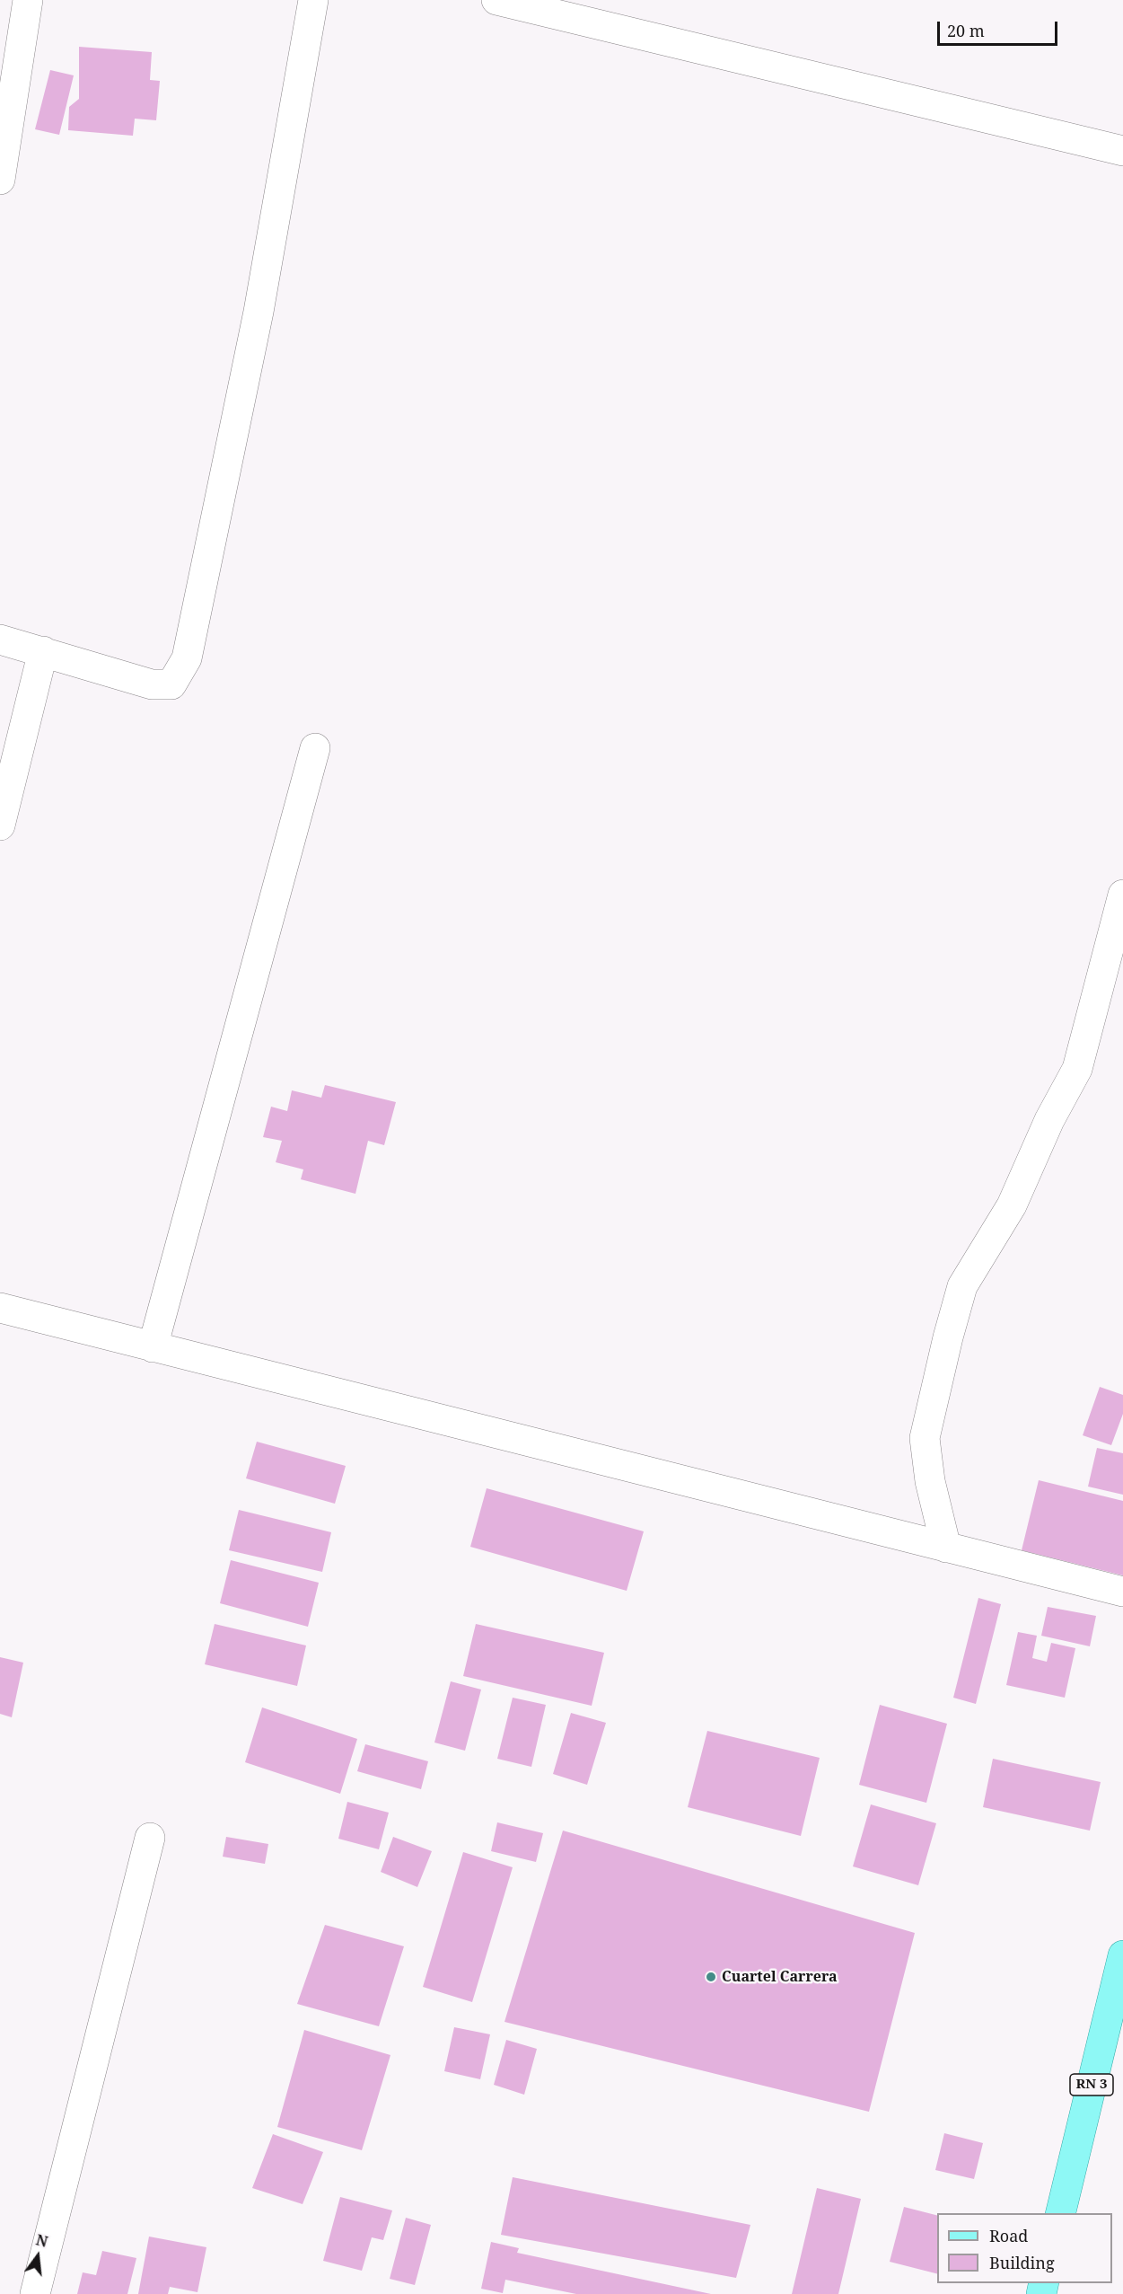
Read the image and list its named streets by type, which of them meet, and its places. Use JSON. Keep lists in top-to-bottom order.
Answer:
{
  "streets": {
    "main road": ["RN 3"]
  },
  "places": ["Cuartel Carrera"],
  "legend": ["Road", "Building"],
  "scale_bar": "20 m",
  "north": "top"
}
